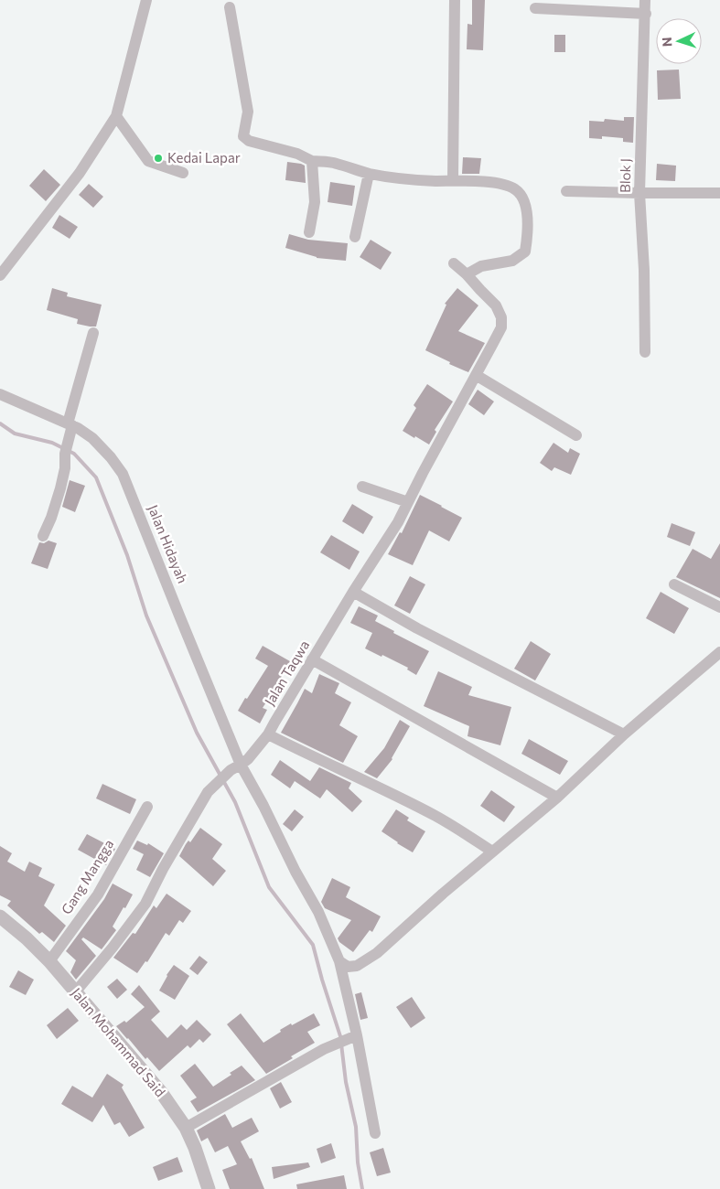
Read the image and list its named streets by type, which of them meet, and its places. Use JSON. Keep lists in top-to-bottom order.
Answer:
{
  "streets": {
    "street": [
      "Blok J",
      "Jalan Hidayah",
      "Jalan Taqwa",
      "Gang Mangga",
      "Jalan Mohammad Said"
    ]
  },
  "crossings": [
    ["Jalan Hidayah", "Jalan Taqwa"],
    ["Jalan Taqwa", "Jalan Mohammad Said"],
    ["Gang Mangga", "Jalan Mohammad Said"]
  ],
  "places": ["Kedai Lapar"],
  "north": "left"
}
